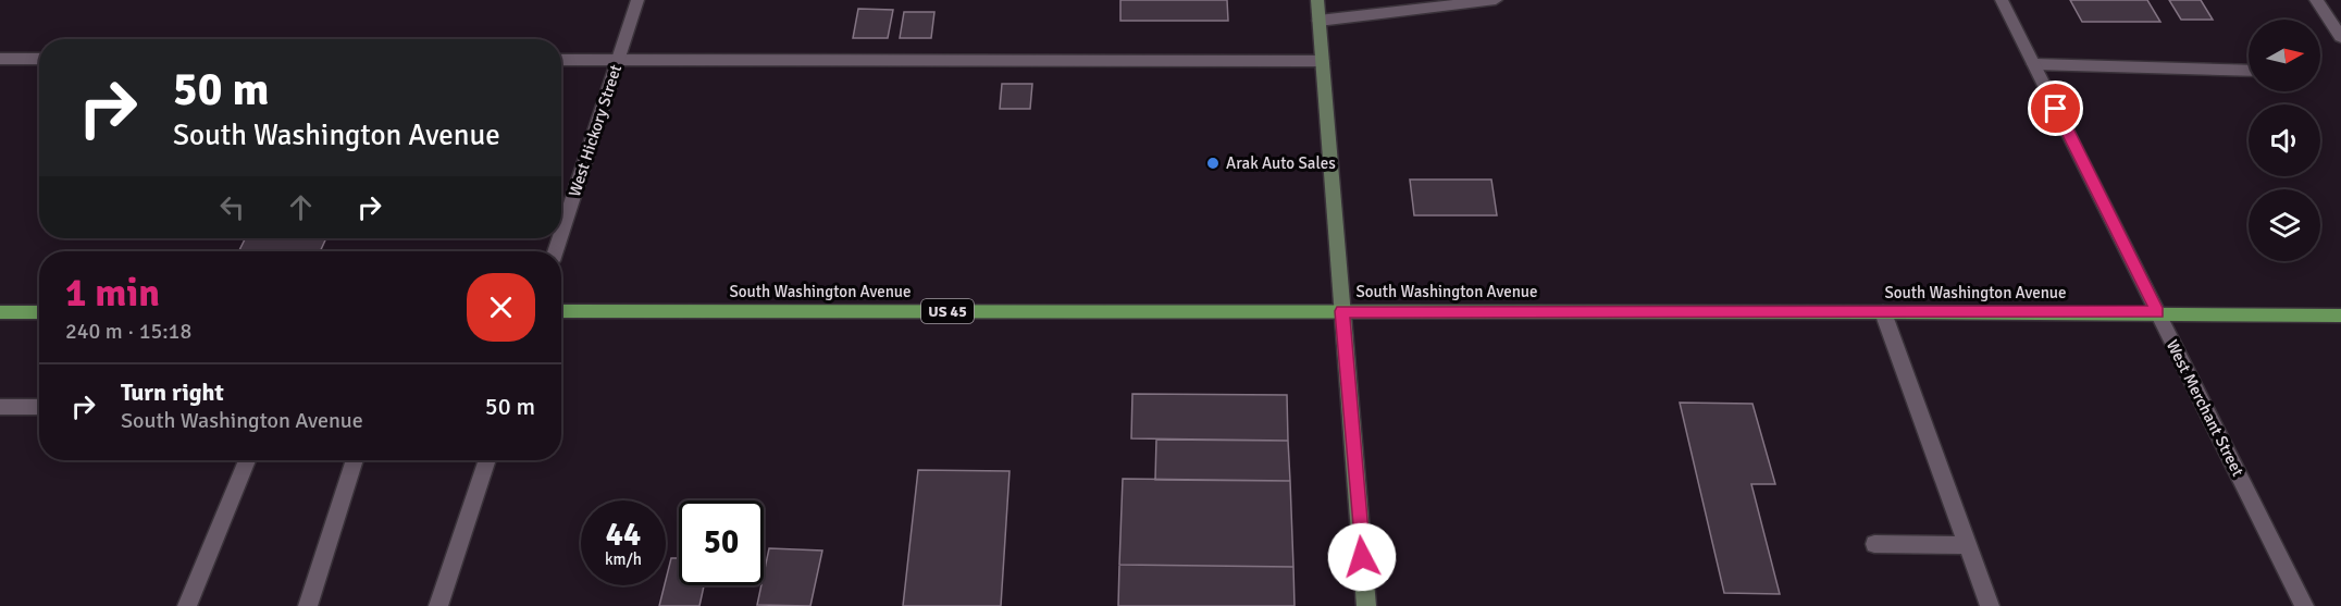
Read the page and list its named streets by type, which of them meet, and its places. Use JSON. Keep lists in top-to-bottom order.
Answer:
{
  "streets": {
    "main road": ["South Washington Avenue", "US 45"],
    "street": ["West Hickory Street", "West Merchant Street"]
  },
  "crossings": [
    ["South Washington Avenue", "West Merchant Street"]
  ],
  "places": ["Arak Auto Sales"],
  "north": "right",
  "page": {
    "turn": ["50 m", "South Washington Avenue"],
    "heading": ["1 min", "240 m · 15:18"],
    "list": [
      {
        "name": "Turn right",
        "note": "South Washington Avenue",
        "value": "50 m"
      }
    ],
    "speed": "44 km/h",
    "limit": "50"
  }
}
